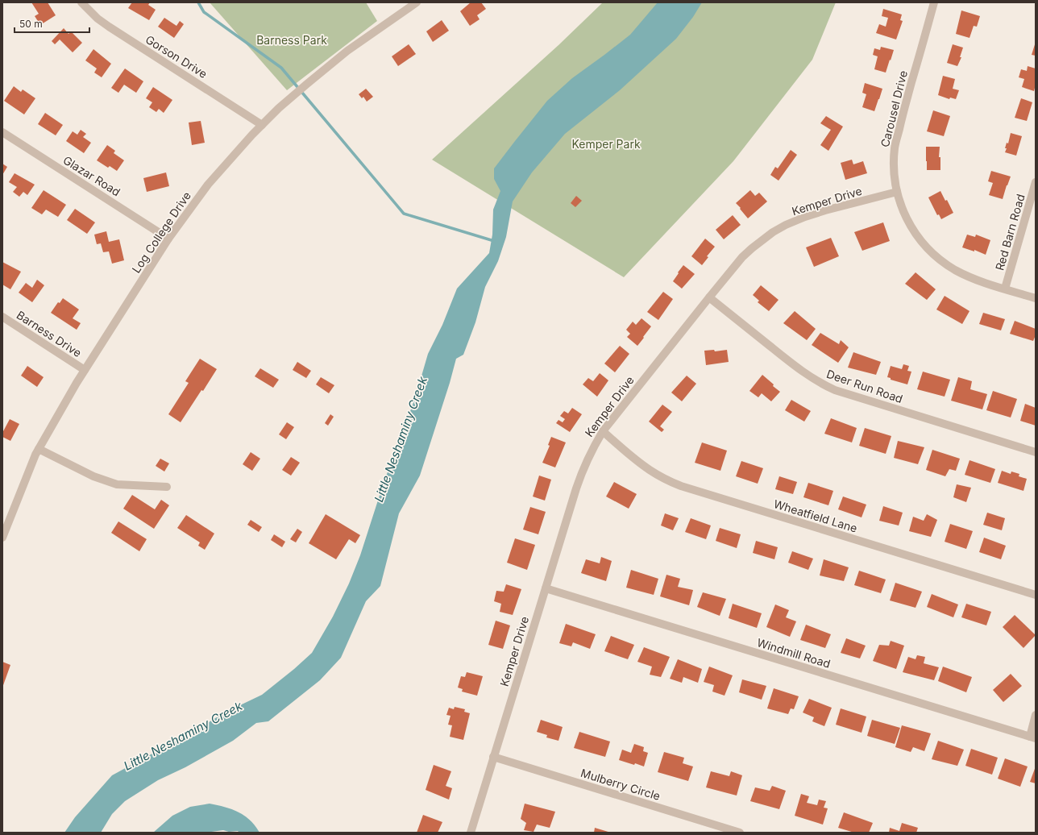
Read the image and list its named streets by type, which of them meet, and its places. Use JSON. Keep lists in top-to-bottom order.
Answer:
{
  "streets": {
    "street": [
      "Gorson Drive",
      "Carousel Drive",
      "Glazar Road",
      "Kemper Drive",
      "Log College Drive",
      "Red Barn Road",
      "Barness Drive",
      "Deer Run Road",
      "Wheatfield Lane",
      "Windmill Road",
      "Mulberry Circle"
    ]
  },
  "crossings": [
    ["Gorson Drive", "Log College Drive"],
    ["Carousel Drive", "Kemper Drive"],
    ["Carousel Drive", "Red Barn Road"],
    ["Glazar Road", "Log College Drive"],
    ["Kemper Drive", "Deer Run Road"],
    ["Kemper Drive", "Wheatfield Lane"],
    ["Kemper Drive", "Windmill Road"],
    ["Kemper Drive", "Mulberry Circle"],
    ["Log College Drive", "Barness Drive"]
  ],
  "water": ["Little Neshaminy Creek"],
  "parks": ["Barness Park", "Kemper Park"],
  "scale_bar": "50 m"
}
